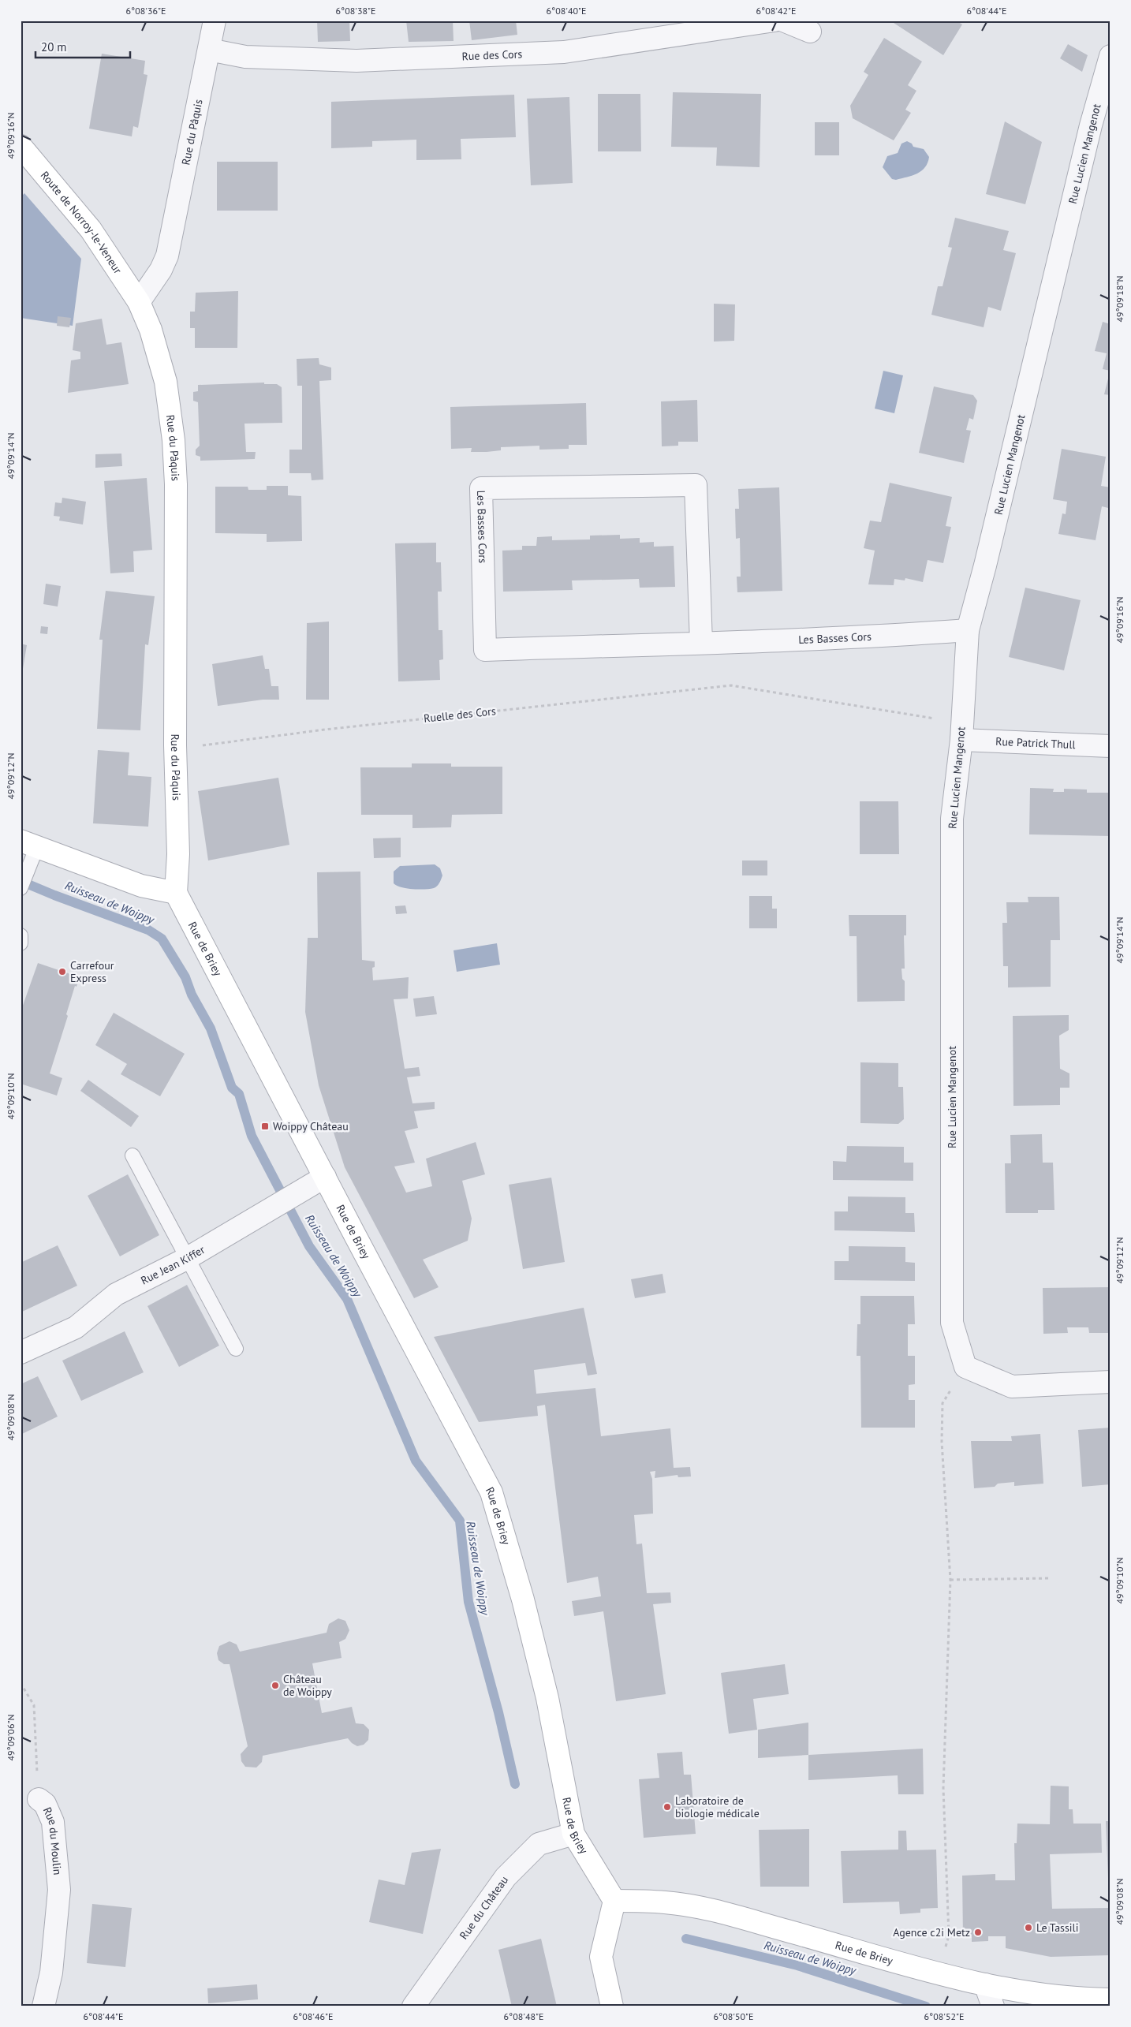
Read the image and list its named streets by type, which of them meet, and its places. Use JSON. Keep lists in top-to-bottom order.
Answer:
{
  "streets": {
    "street": [
      "Rue des Cors",
      "Rue du Pâquis",
      "Rue Lucien Mangenot",
      "Route de Norroy-le-Veneur",
      "Les Basses Cors",
      "Rue Patrick Thull",
      "Rue de Briey",
      "Rue Jean Kiffer",
      "Rue du Moulin",
      "Rue du Château"
    ],
    "path": ["Ruelle des Cors"]
  },
  "crossings": [
    ["Rue des Cors", "Rue du Pâquis"],
    ["Rue du Pâquis", "Route de Norroy-le-Veneur"],
    ["Rue du Pâquis", "Rue de Briey"],
    ["Rue Lucien Mangenot", "Les Basses Cors"],
    ["Rue Lucien Mangenot", "Ruelle des Cors"],
    ["Rue Lucien Mangenot", "Rue Patrick Thull"],
    ["Ruelle des Cors", "Rue Patrick Thull"],
    ["Rue de Briey", "Rue Jean Kiffer"],
    ["Rue de Briey", "Rue du Château"]
  ],
  "water": ["Ruisseau de Woippy"],
  "places": {
    "other": [
      "Carrefour Express",
      "Château de Woippy",
      "Laboratoire de biologie médicale",
      "Le Tassili",
      "Agence c2i Metz"
    ],
    "transit": ["Woippy Château"]
  },
  "scale_bar": "20 m",
  "coordinates": [
    "6°08'36\"E",
    "6°08'38\"E",
    "6°08'40\"E",
    "6°08'42\"E",
    "6°08'44\"E",
    "49°09'16\"N",
    "49°09'18\"N",
    "49°09'14\"N",
    "49°09'12\"N",
    "49°09'10\"N",
    "49°09'08\"N",
    "49°09'06\"N",
    "6°08'46\"E",
    "6°08'48\"E",
    "6°08'50\"E",
    "6°08'52\"E"
  ]
}
